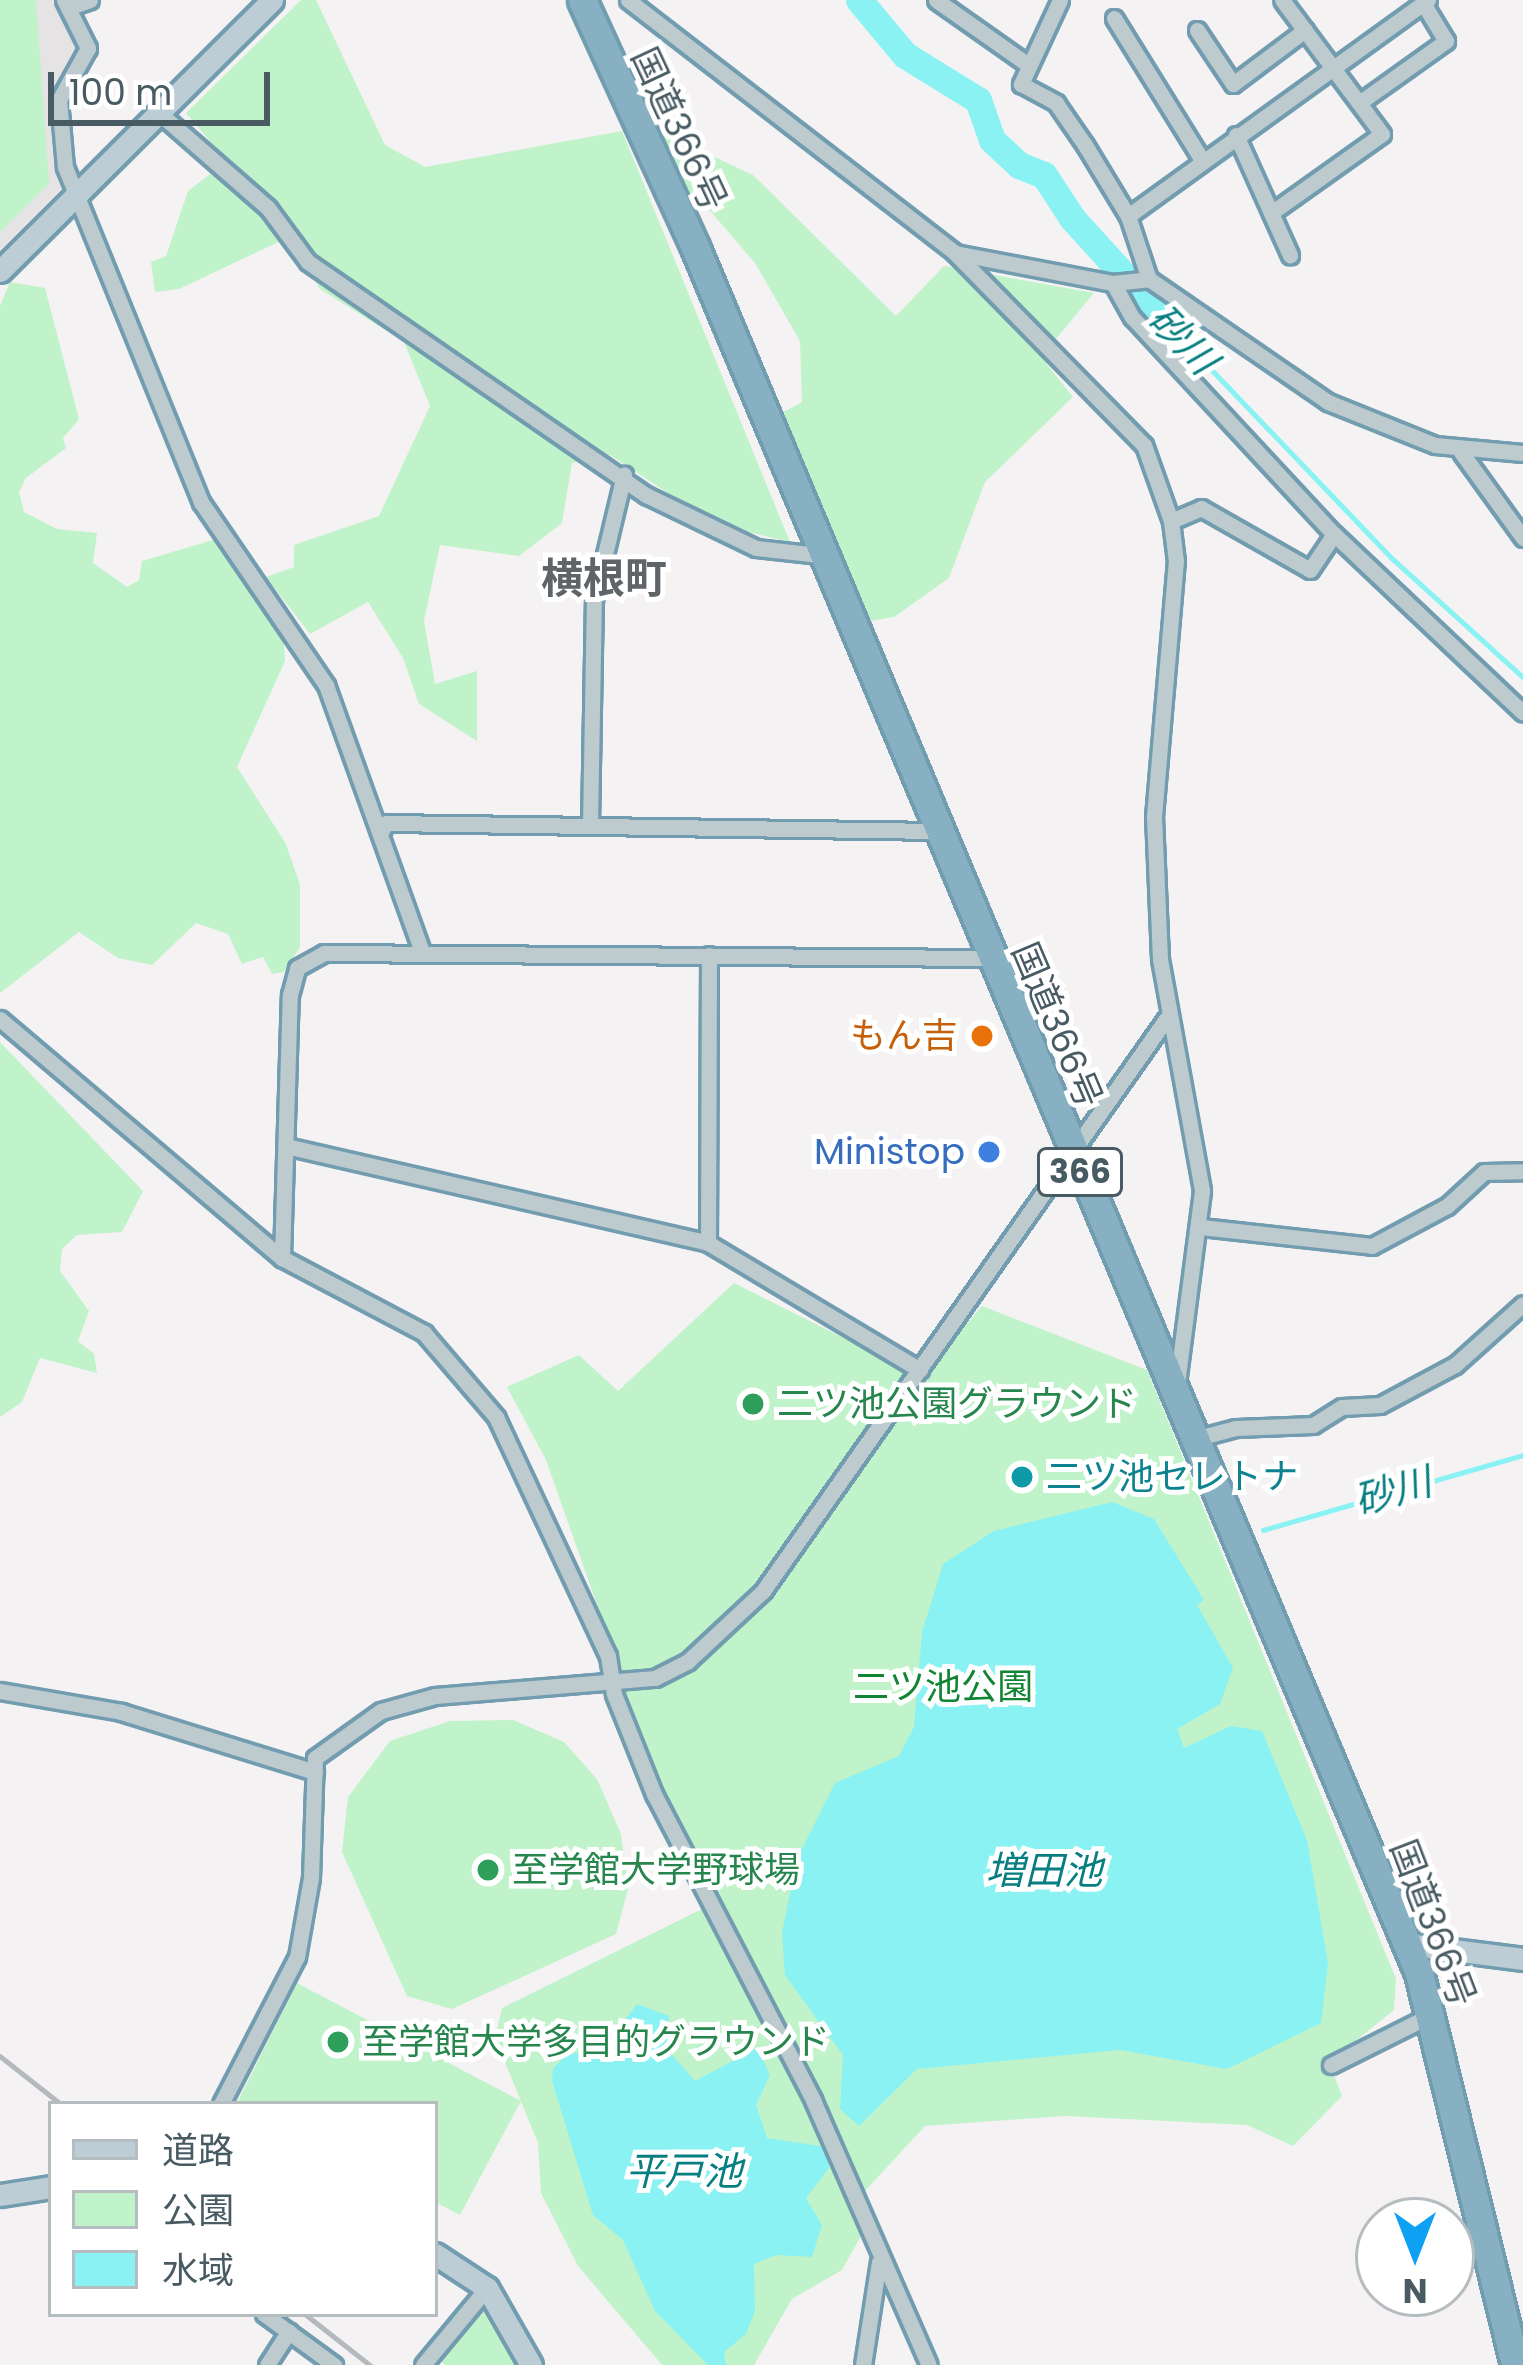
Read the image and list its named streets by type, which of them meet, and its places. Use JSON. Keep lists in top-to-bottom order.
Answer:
{
  "streets": {
    "highway": ["国道366号", "366"]
  },
  "districts": ["横根町"],
  "water": ["砂川", "増田池", "平戸池"],
  "parks": ["二ツ池公園"],
  "places": [
    "もん吉",
    "Ministop",
    "二ツ池公園グラウンド",
    "二ツ池セレトナ",
    "至学館大学野球場",
    "至学館大学多目的グラウンド"
  ],
  "legend": ["道路", "公園", "水域"],
  "scale_bar": "100 m",
  "north": "bottom"
}
